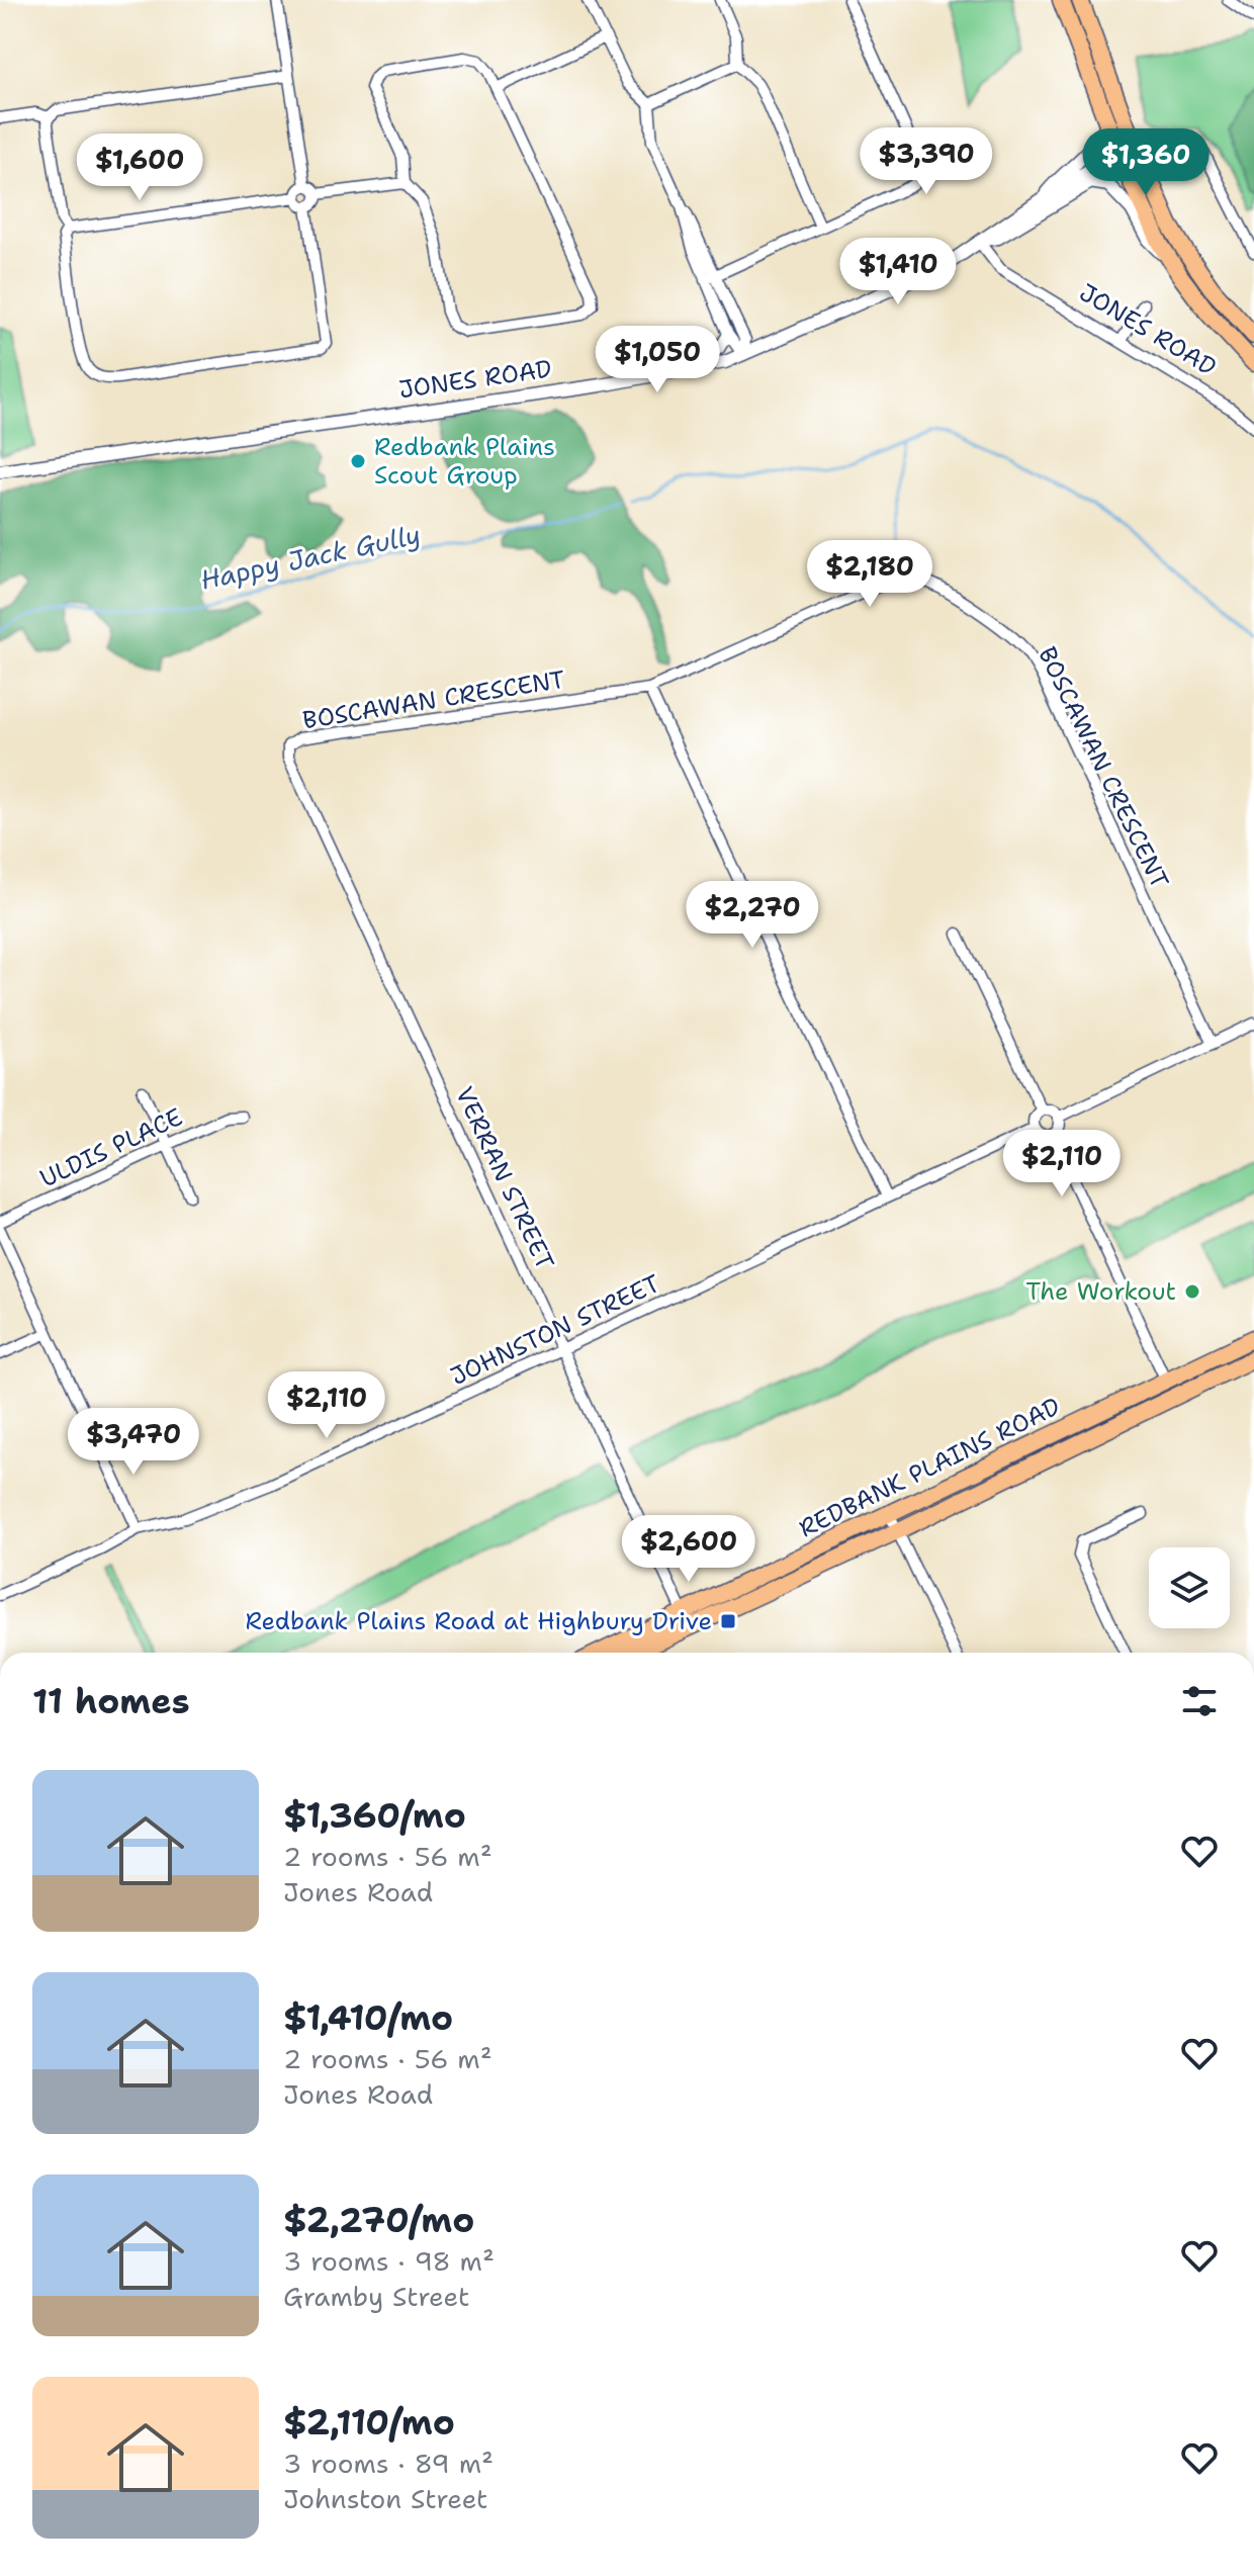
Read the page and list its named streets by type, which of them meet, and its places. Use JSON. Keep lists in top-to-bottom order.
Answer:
{
  "streets": {
    "main road": ["JONES ROAD", "REDBANK PLAINS ROAD"],
    "street": [
      "BOSCAWAN CRESCENT",
      "ULDIS PLACE",
      "VERRAN STREET",
      "JOHNSTON STREET"
    ]
  },
  "crossings": [
    ["BOSCAWAN CRESCENT", "VERRAN STREET"],
    ["VERRAN STREET", "JOHNSTON STREET"],
    ["VERRAN STREET", "REDBANK PLAINS ROAD"]
  ],
  "water": ["Happy Jack Gully"],
  "places": {
    "other": ["Redbank Plains Scout Group", "The Workout"],
    "transit": ["Redbank Plains Road at Highbury Drive"]
  },
  "page": {
    "price": [
      "$3,390",
      "$1,360",
      "$1,600",
      "$1,410",
      "$1,050",
      "$2,180",
      "$2,270",
      "$2,110",
      "$2,110",
      "$3,470",
      "$2,600"
    ],
    "heading": "11 homes",
    "list": [
      {
        "name": "$1,360/mo",
        "note": "2 rooms · 56 m² · Jones Road"
      },
      {
        "name": "$1,410/mo",
        "note": "2 rooms · 56 m² · Jones Road"
      },
      {
        "name": "$2,270/mo",
        "note": "3 rooms · 98 m² · Gramby Street"
      },
      {
        "name": "$2,110/mo",
        "note": "3 rooms · 89 m² · Johnston Street"
      }
    ]
  }
}
